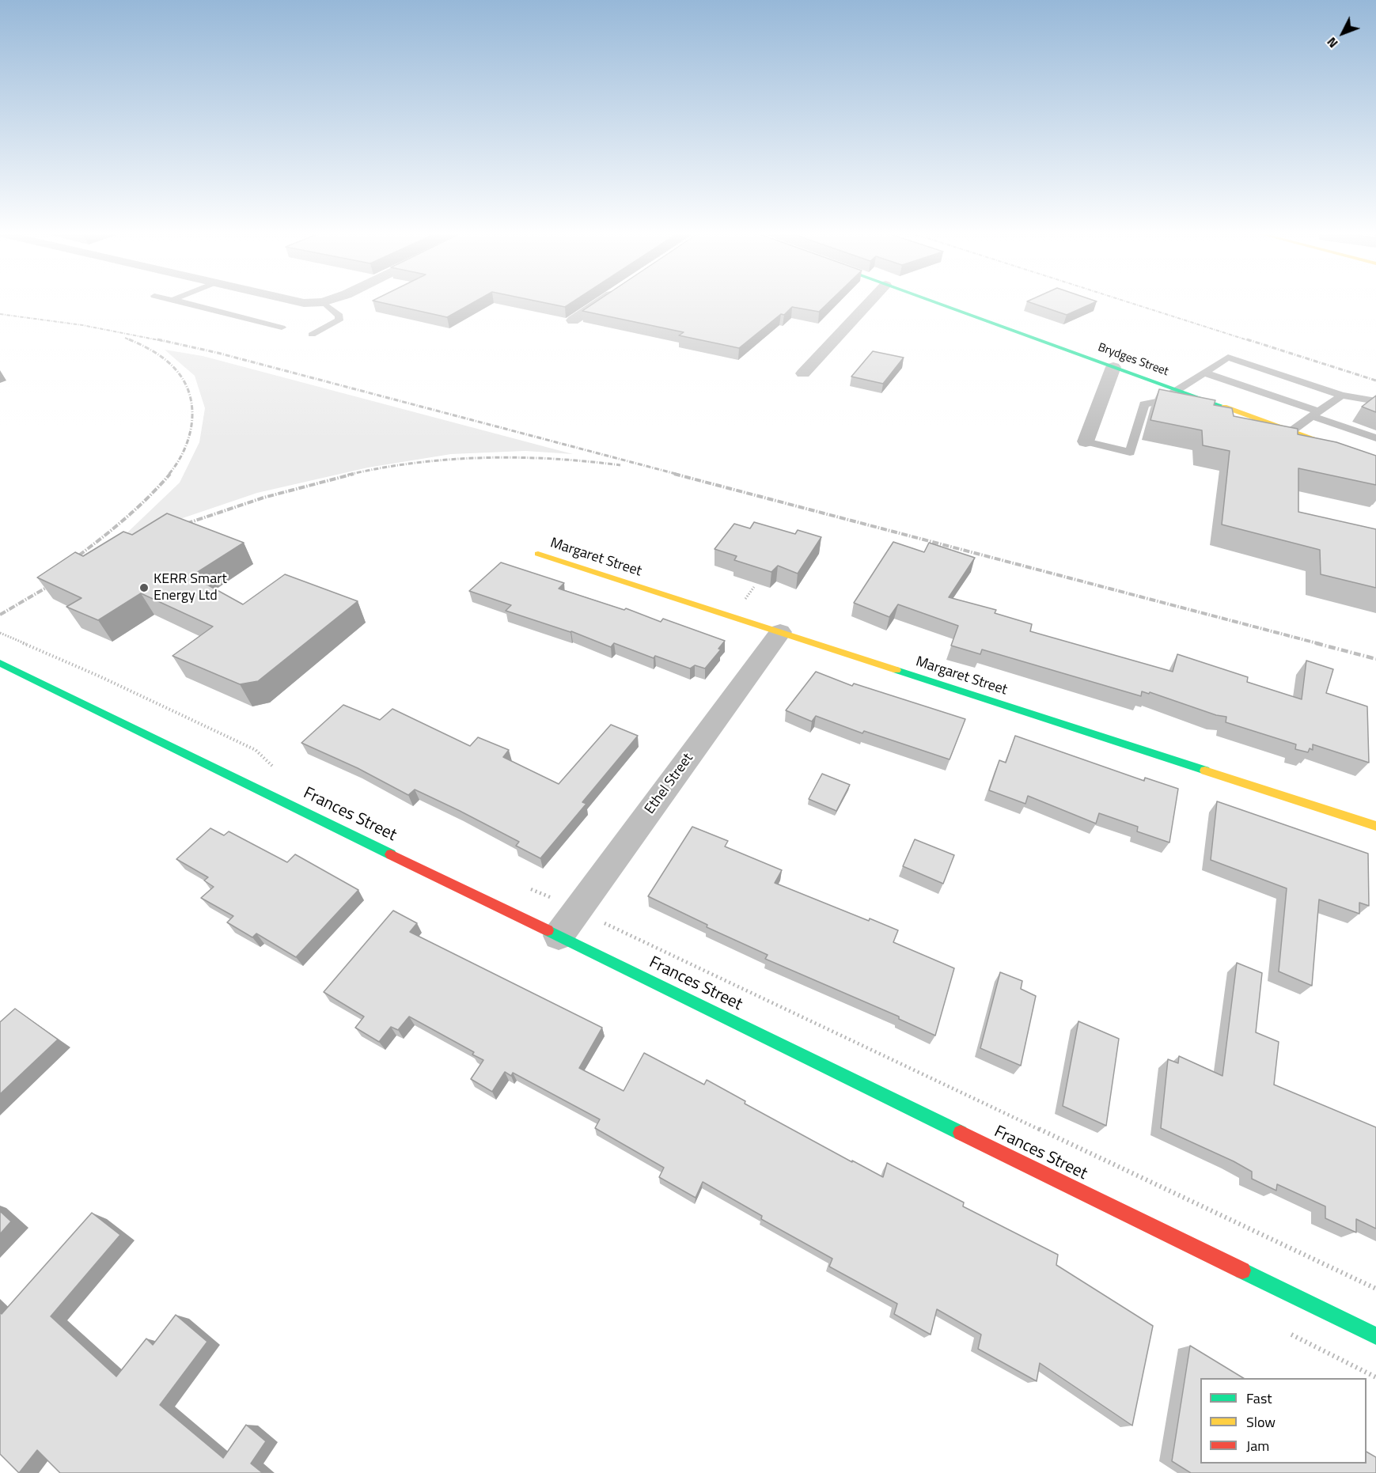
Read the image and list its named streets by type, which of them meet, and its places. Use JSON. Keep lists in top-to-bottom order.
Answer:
{
  "streets": {
    "street": [
      "Brydges Street",
      "Margaret Street",
      "Ethel Street",
      "Frances Street"
    ]
  },
  "crossings": [
    ["Margaret Street", "Ethel Street"],
    ["Ethel Street", "Frances Street"]
  ],
  "places": ["KERR Smart Energy Ltd"],
  "legend": ["Fast", "Slow", "Jam"],
  "north": "bottom left"
}
